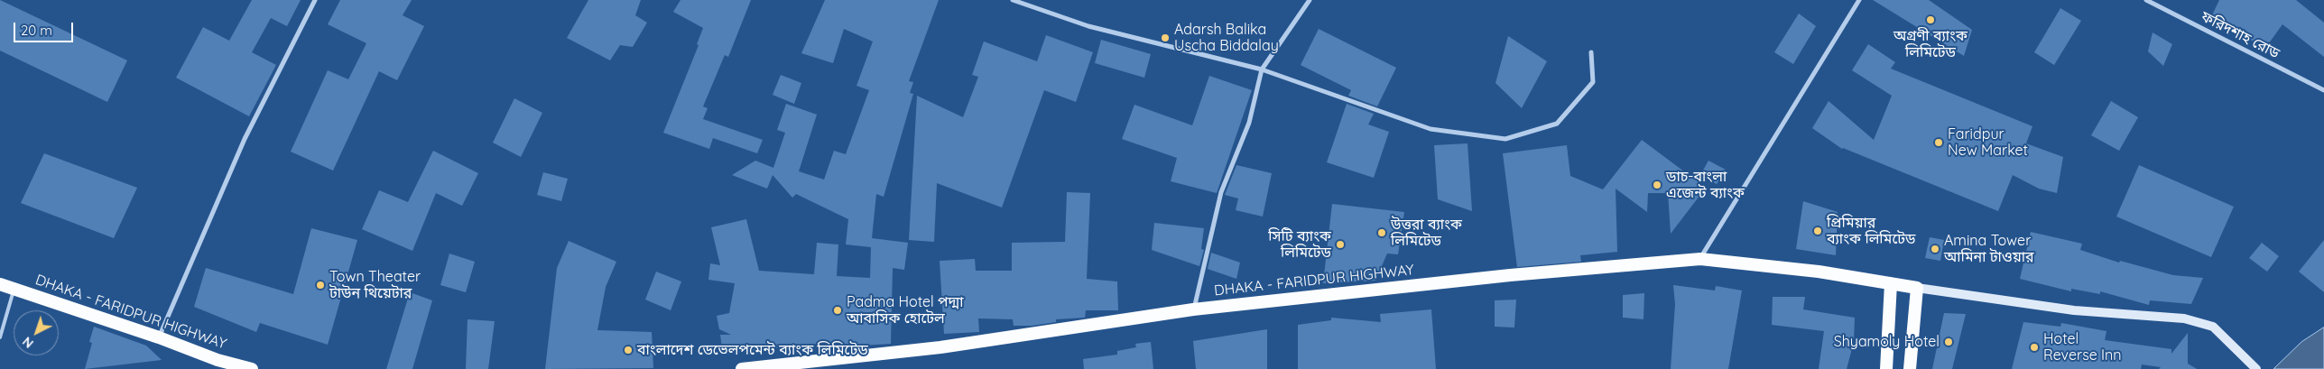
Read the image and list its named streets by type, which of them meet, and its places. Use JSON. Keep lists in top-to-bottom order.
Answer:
{
  "streets": {
    "highway": ["DHAKA - FARIDPUR HIGHWAY"],
    "street": ["ফরিদশাহ রোড"]
  },
  "places": [
    "অগ্রণী ব্যাংক লিমিটেড",
    "Adarsh Balika Uscha Biddalay",
    "Faridpur New Market",
    "ডাচ-বাংলা এজেন্ট ব্যাংক",
    "প্রিমিয়ার ব্যাংক লিমিটেড",
    "উত্তরা ব্যাংক লিমিটেড",
    "সিটি ব্যাংক লিমিটেড",
    "Amina Tower আমিনা টাওয়ার",
    "Town Theater টাউন থিয়েটার",
    "Padma Hotel পদ্মা আবাসিক হোটেল",
    "Shyamoly Hotel",
    "Hotel Reverse Inn",
    "বাংলাদেশ ডেভেলপমেন্ট ব্যাংক লিমিটেড"
  ],
  "scale_bar": "20 m",
  "north": "bottom left"
}
